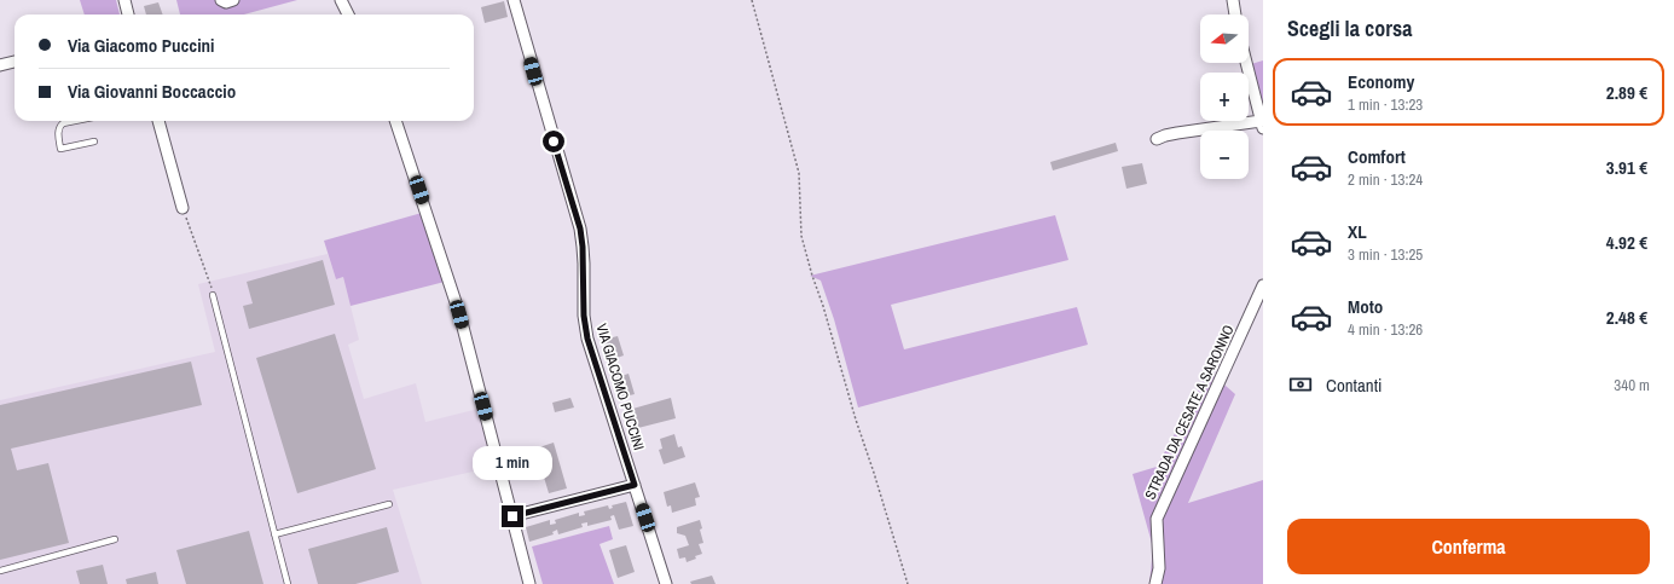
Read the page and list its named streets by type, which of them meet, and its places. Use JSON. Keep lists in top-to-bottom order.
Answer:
{
  "streets": {
    "street": ["VIA GIACOMO PUCCINI", "STRADA DA CESATE A SARONNO"]
  },
  "north": "left",
  "page": {
    "heading": "Scegli la corsa",
    "map_buttons": ["+", "−"],
    "banner": ["Via Giacomo Puccini", "Via Giovanni Boccaccio"],
    "list": [
      {
        "name": "Economy",
        "note": "1 min · 13:23",
        "value": "2.89 €"
      },
      {
        "name": "Comfort",
        "note": "2 min · 13:24",
        "value": "3.91 €"
      },
      {
        "name": "XL",
        "note": "3 min · 13:25",
        "value": "4.92 €"
      },
      {
        "name": "Moto",
        "note": "4 min · 13:26",
        "value": "2.48 €"
      }
    ],
    "pay": ["Contanti", "340 m"],
    "bubble": "1 min",
    "buttons": "Conferma"
  }
}
